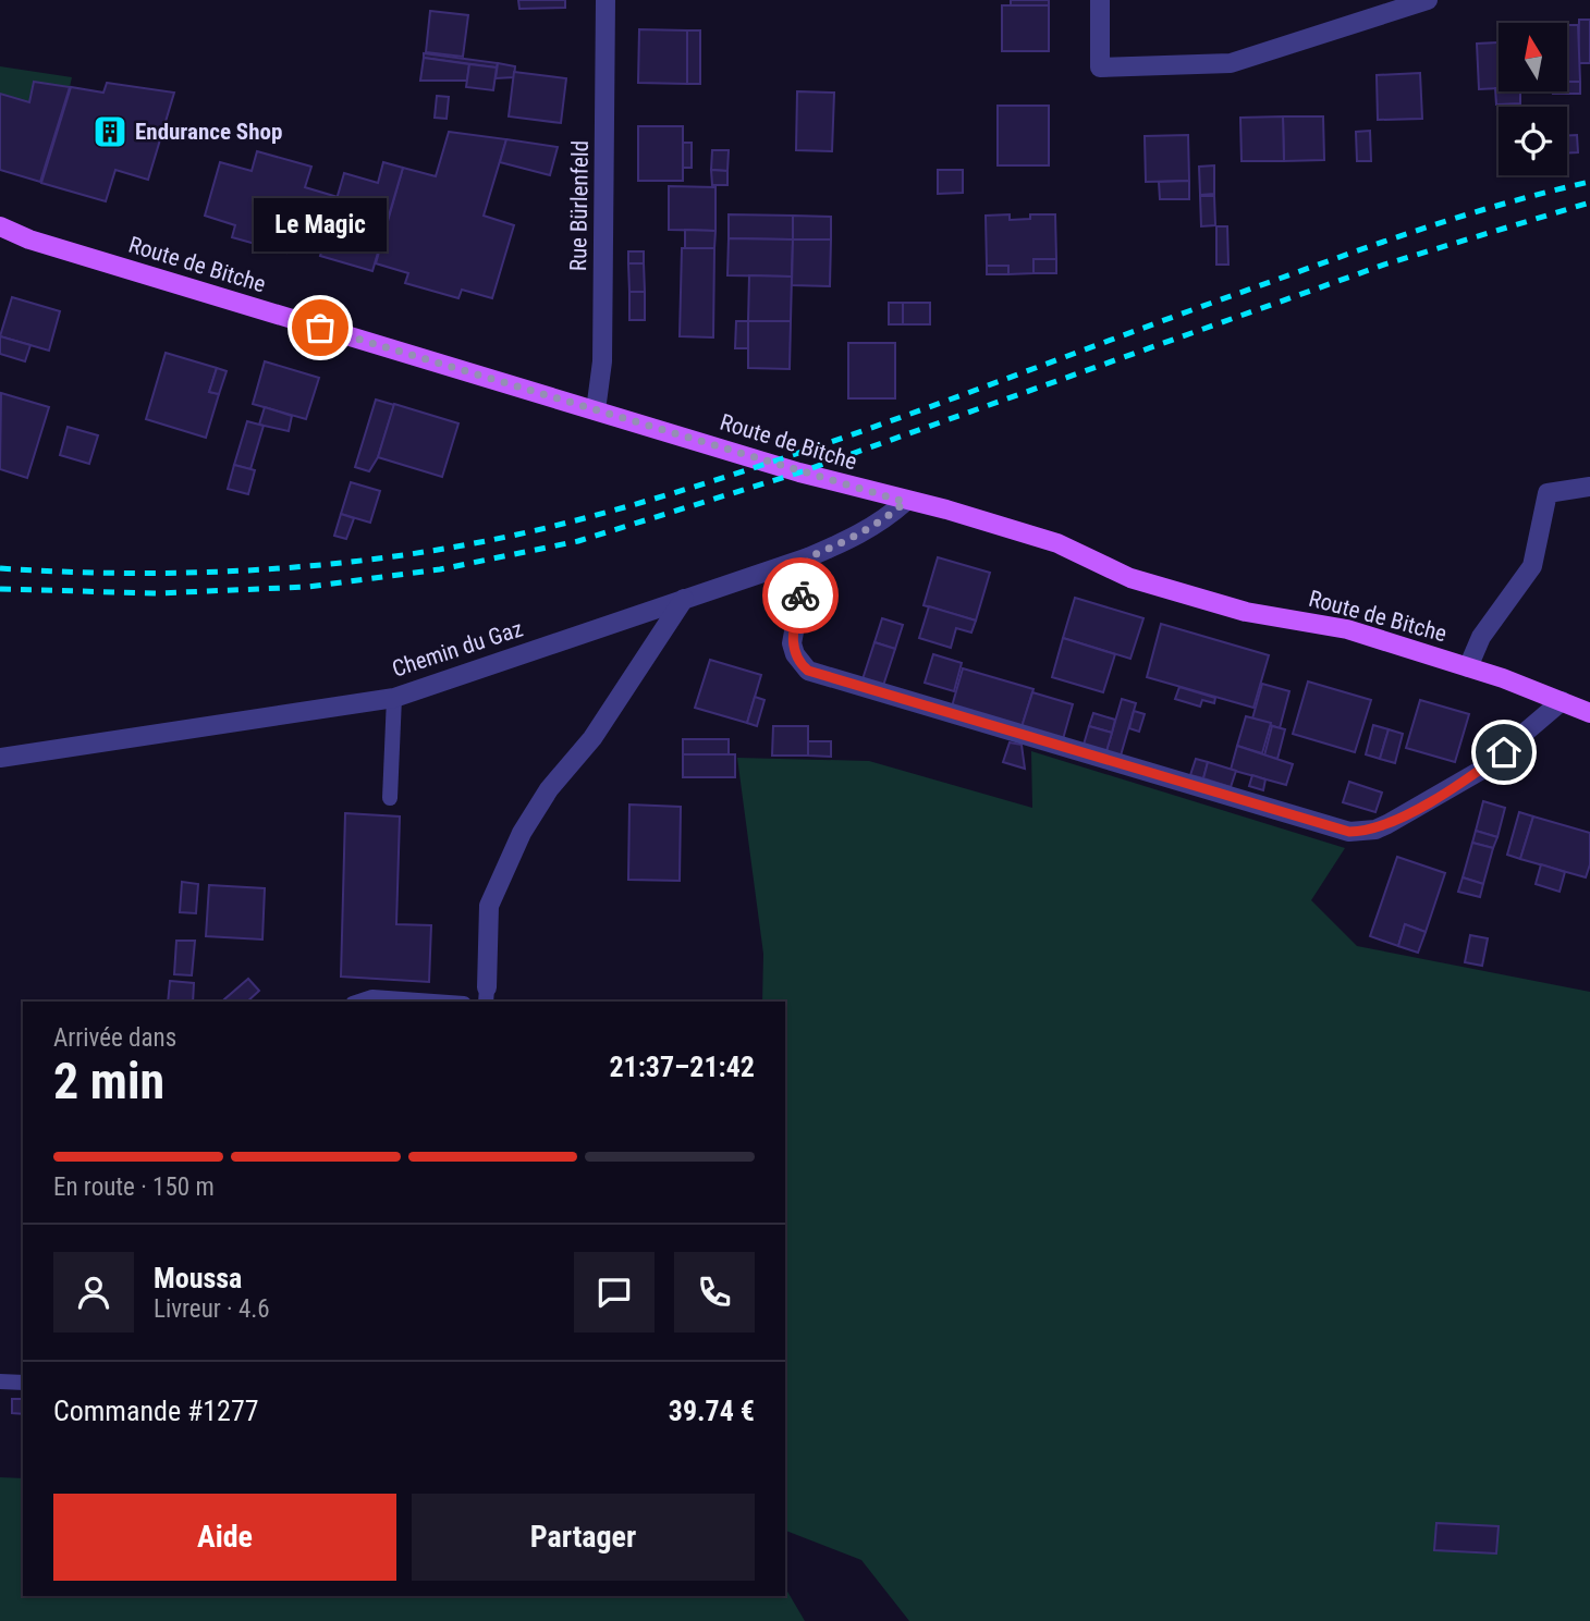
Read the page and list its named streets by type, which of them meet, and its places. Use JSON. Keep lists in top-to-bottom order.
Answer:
{
  "streets": {
    "main road": ["Route de Bitche"],
    "street": ["Rue Bürlenfeld", "Chemin du Gaz"]
  },
  "crossings": [
    ["Rue Bürlenfeld", "Route de Bitche"],
    ["Route de Bitche", "Chemin du Gaz"]
  ],
  "places": {
    "building": ["Endurance Shop"],
    "other": ["Le Magic"]
  },
  "north": "top",
  "page": {
    "bubble": "Le Magic",
    "heading": ["2 min", "Arrivée dans", "21:37–21:42"],
    "panel": [
      "Moussa",
      "Livreur · 4.6",
      "Commande #1277",
      "39.74 €"
    ],
    "bar": "En route · 150 m",
    "buttons": ["Aide", "Partager"]
  }
}
